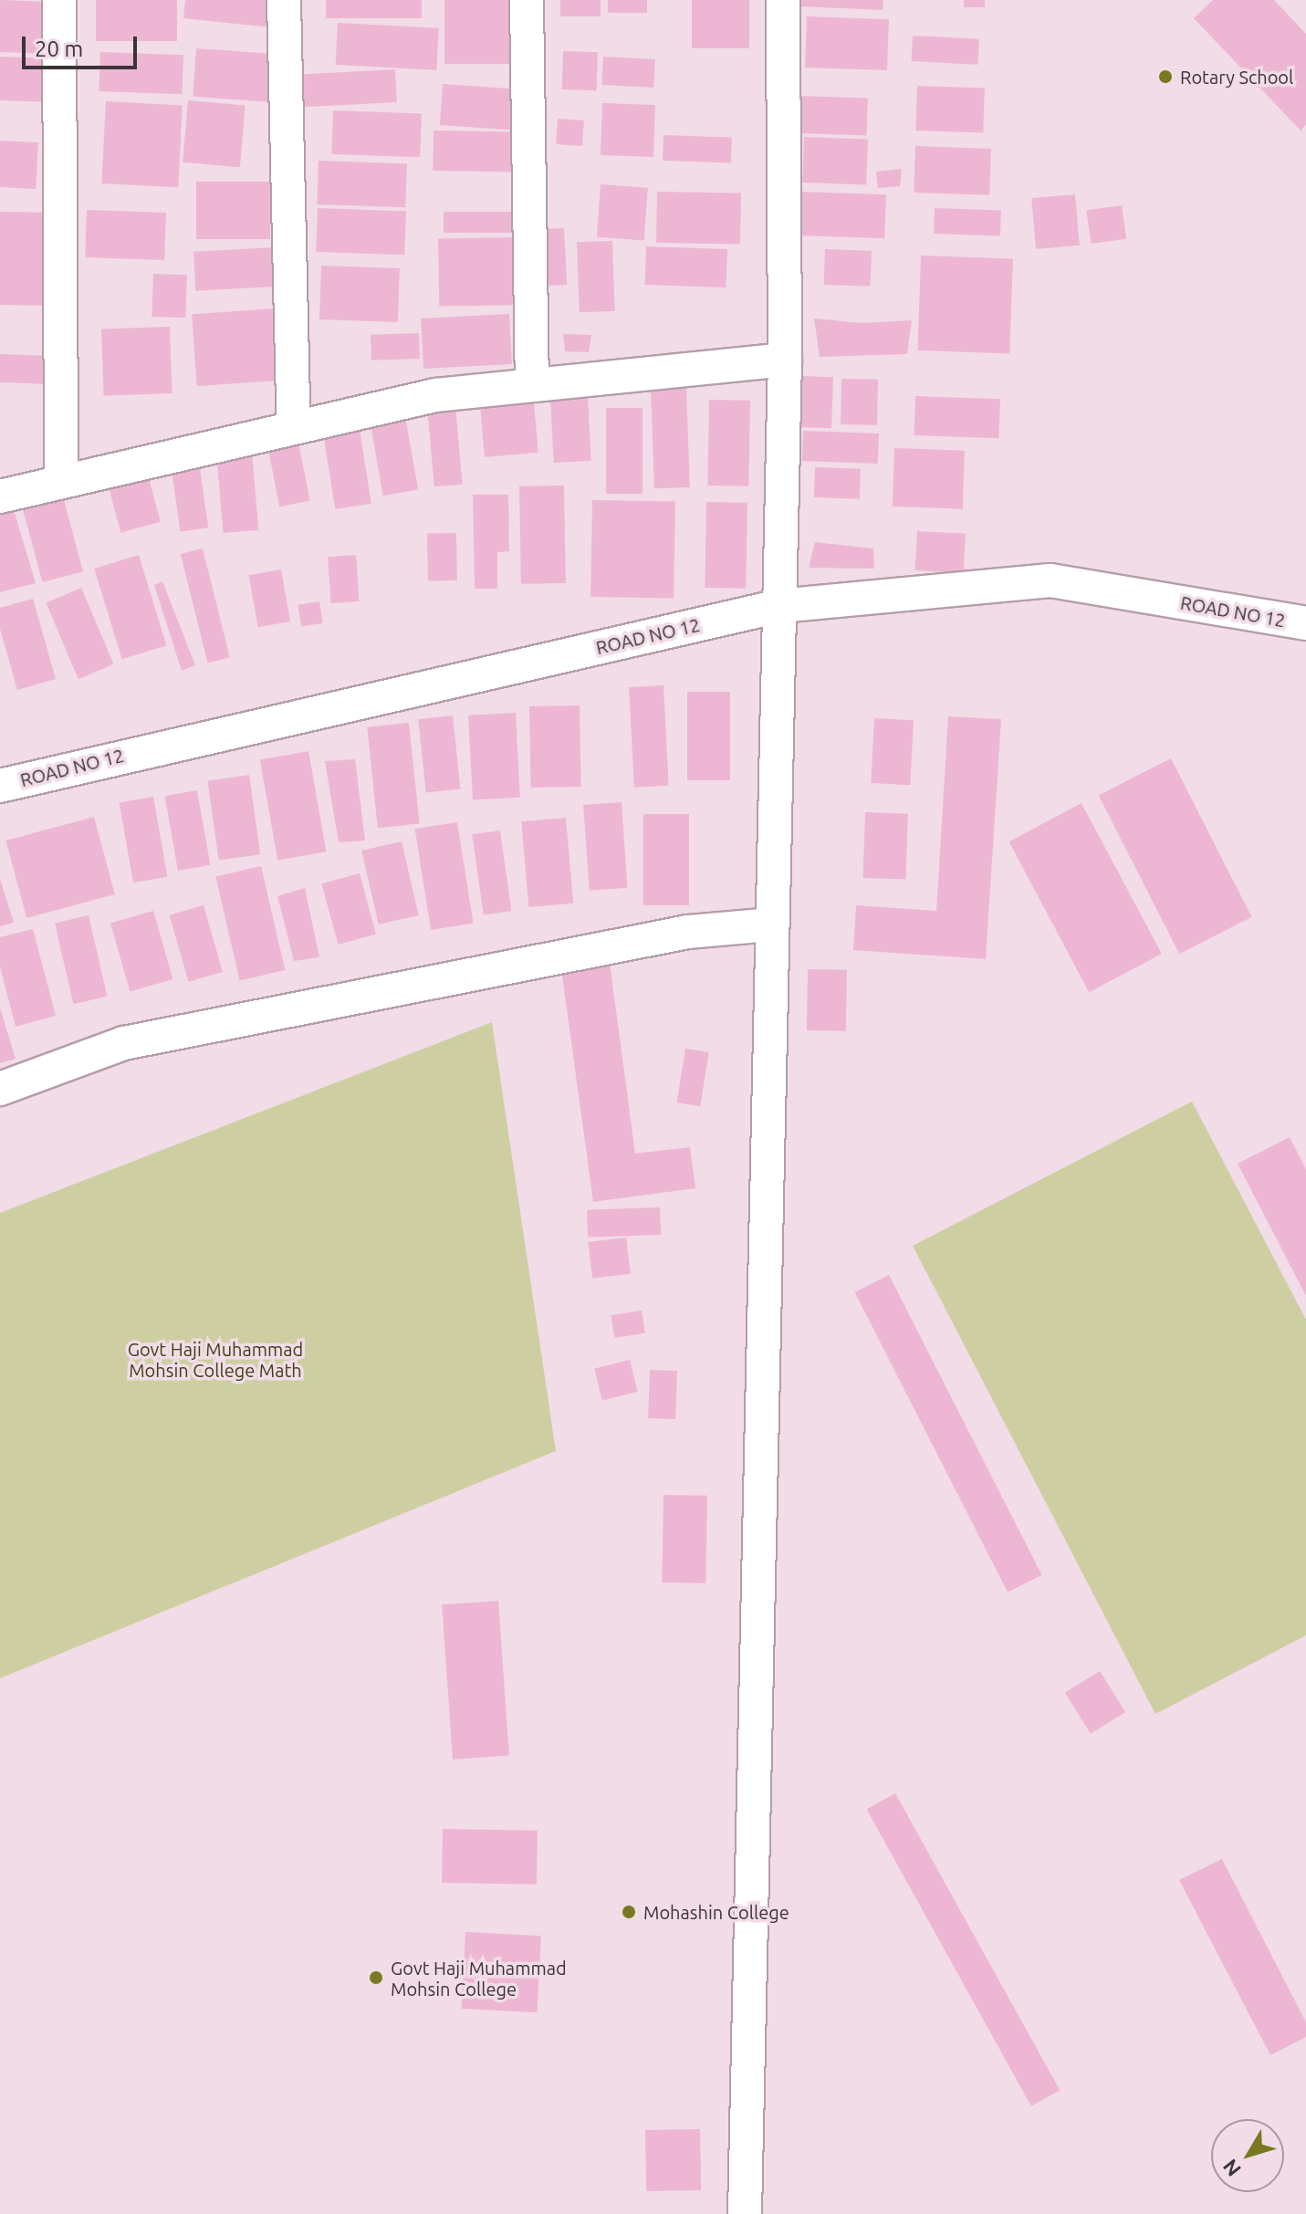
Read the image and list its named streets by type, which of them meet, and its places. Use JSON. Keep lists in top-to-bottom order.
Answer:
{
  "streets": {
    "street": ["ROAD NO 12"]
  },
  "parks": ["Govt Haji Muhammad Mohsin College Math"],
  "places": ["Rotary School", "Mohashin College", "Govt Haji Muhammad Mohsin College"],
  "scale_bar": "20 m",
  "north": "bottom left"
}
